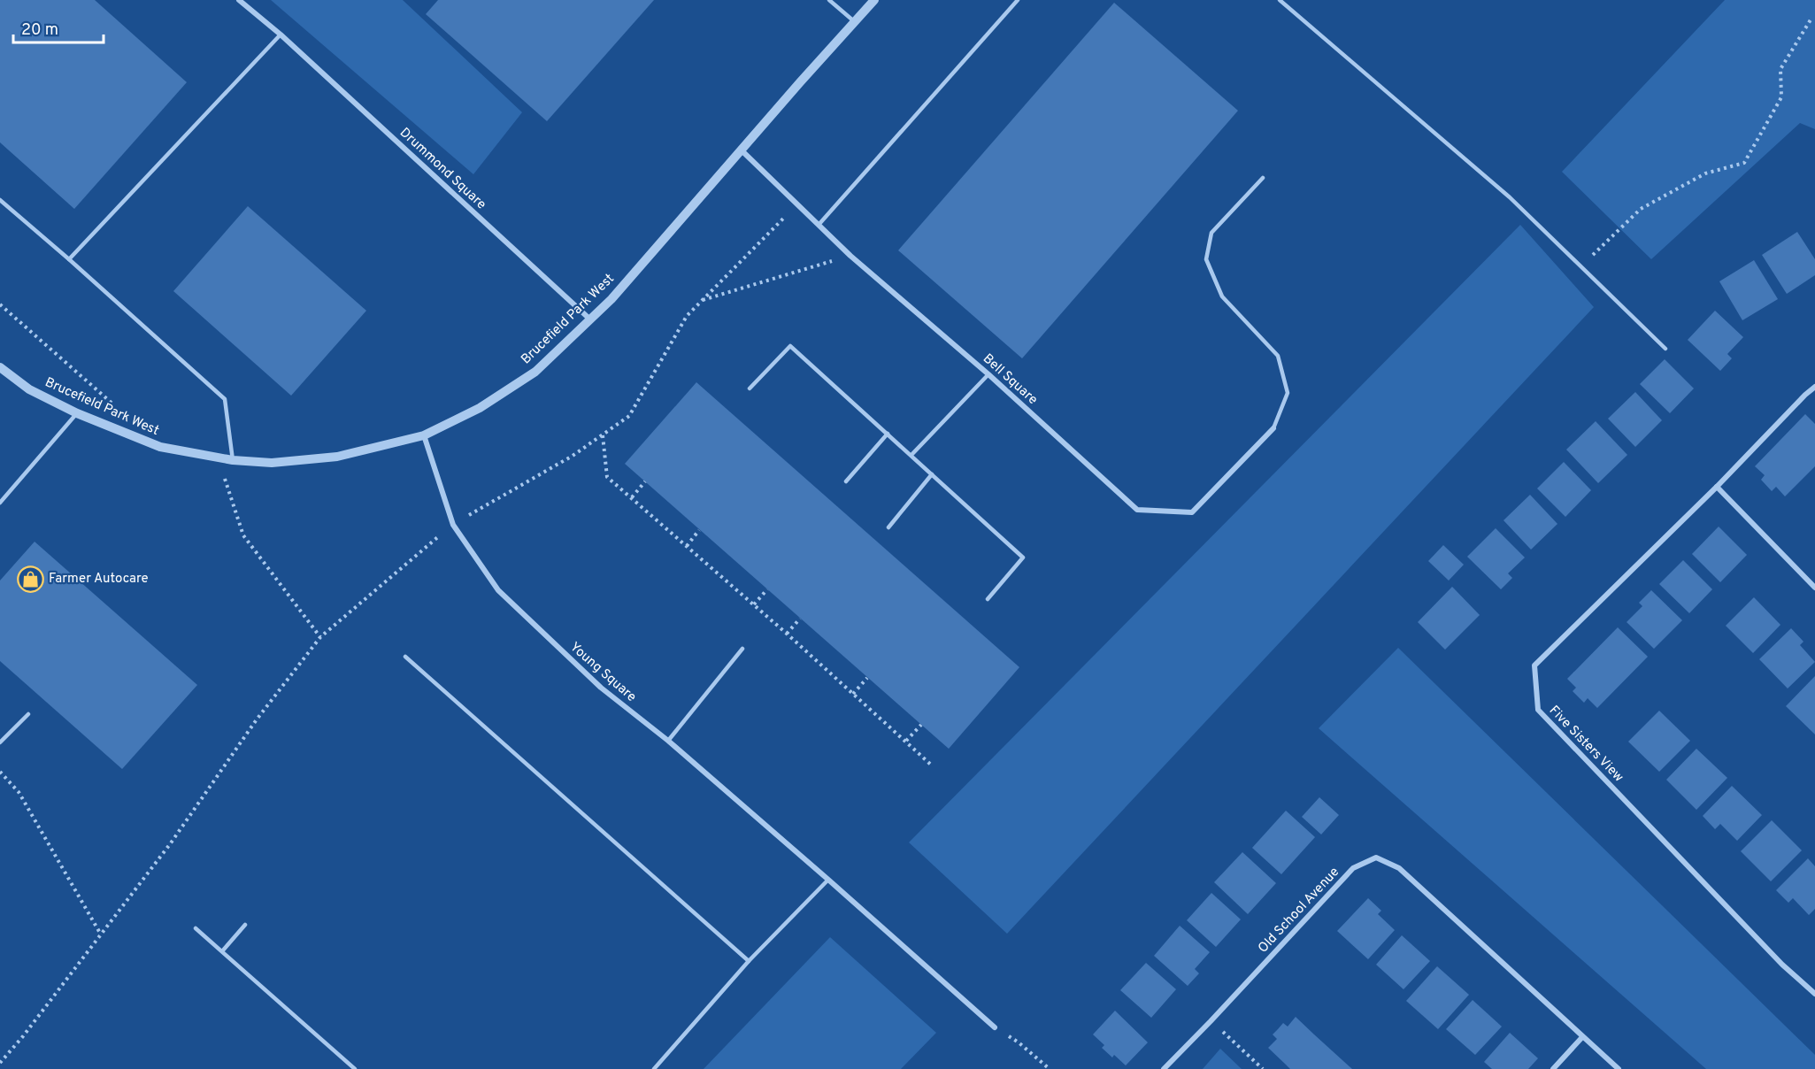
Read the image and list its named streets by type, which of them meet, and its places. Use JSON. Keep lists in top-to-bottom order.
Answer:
{
  "streets": {
    "street": [
      "Drummond Square",
      "Brucefield Park West",
      "Bell Square",
      "Young Square",
      "Five Sisters View",
      "Old School Avenue"
    ]
  },
  "crossings": [
    ["Drummond Square", "Brucefield Park West"],
    ["Brucefield Park West", "Bell Square"],
    ["Brucefield Park West", "Young Square"]
  ],
  "places": {
    "shop": ["Farmer Autocare"]
  },
  "scale_bar": "20 m"
}
